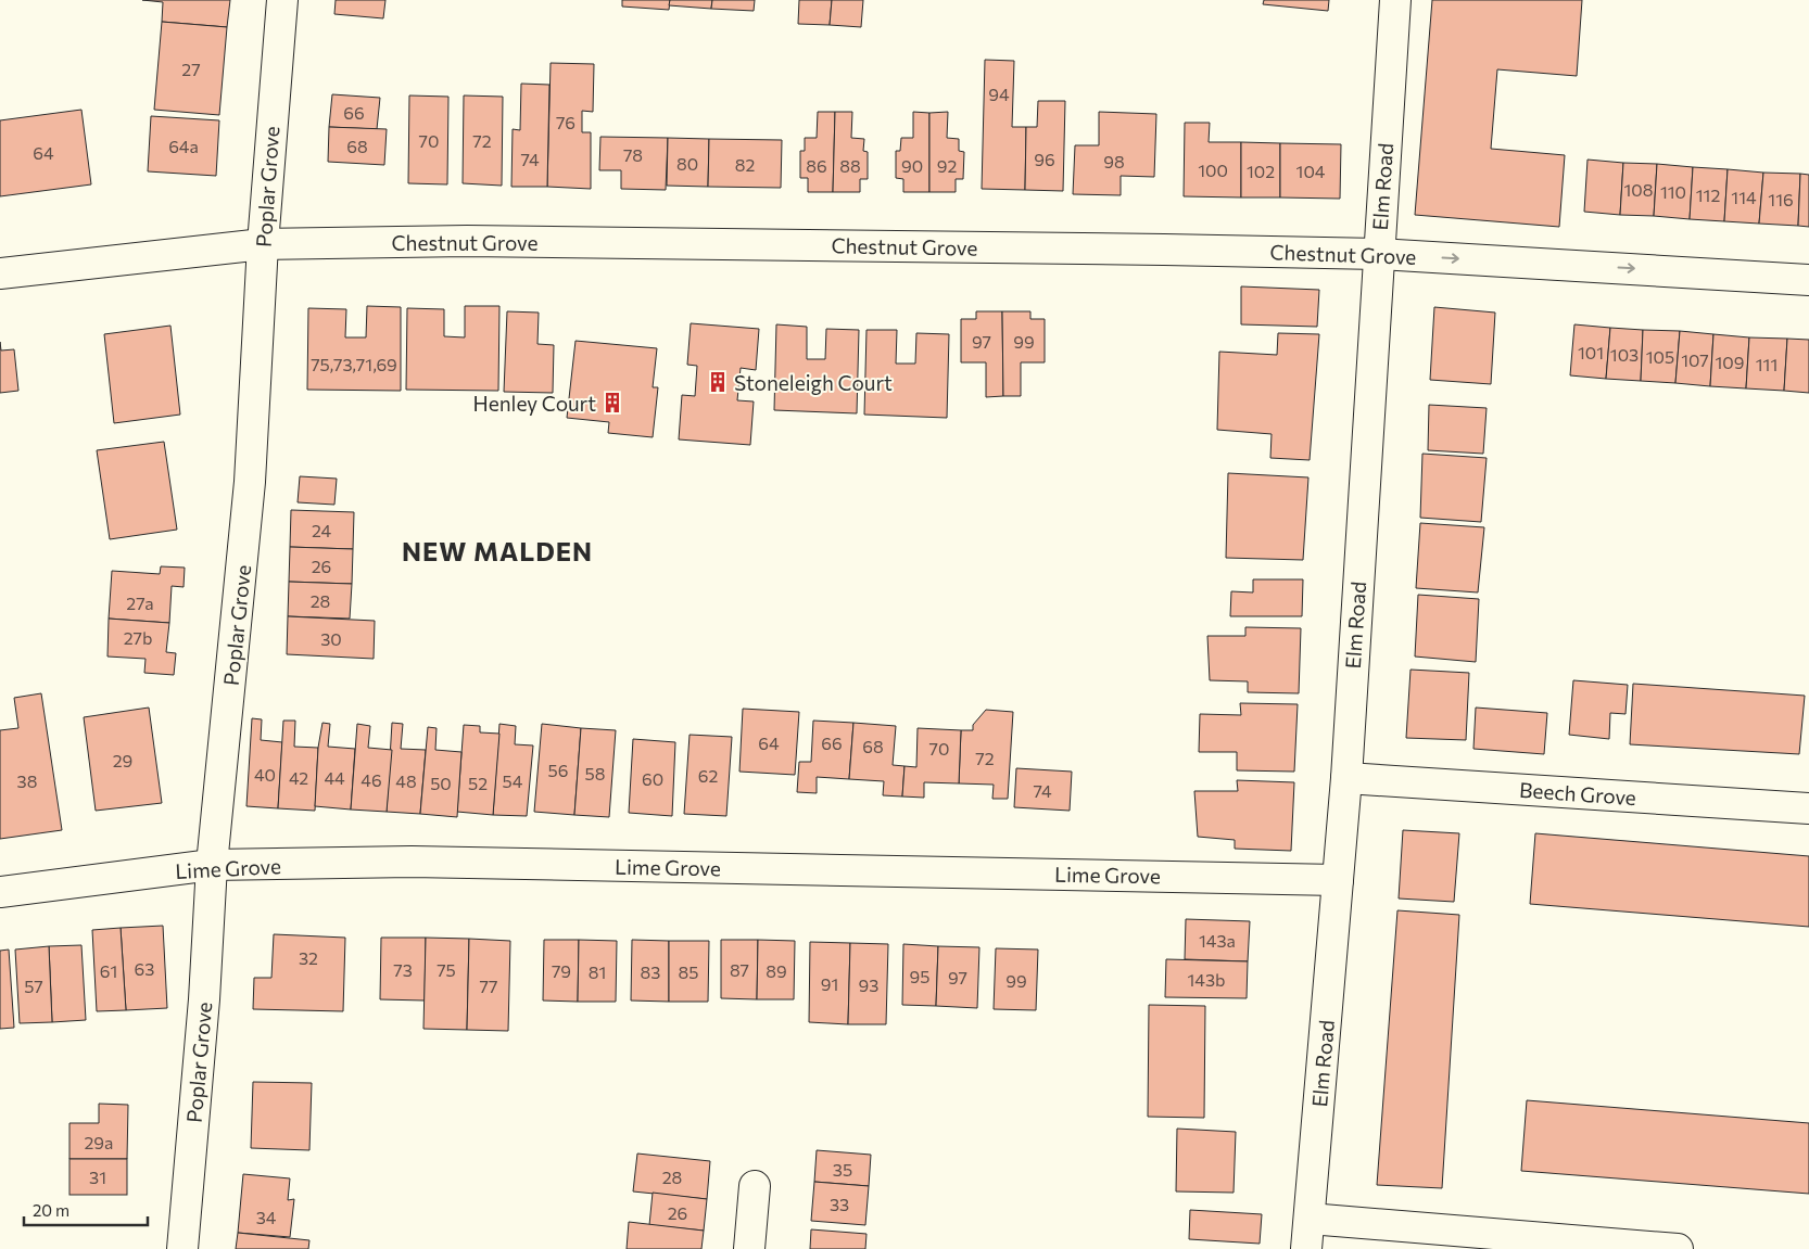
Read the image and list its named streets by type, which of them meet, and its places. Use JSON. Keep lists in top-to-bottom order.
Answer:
{
  "streets": {
    "street": [
      "Poplar Grove",
      "Elm Road",
      "Chestnut Grove",
      "Beech Grove",
      "Lime Grove"
    ]
  },
  "crossings": [
    ["Poplar Grove", "Chestnut Grove"],
    ["Poplar Grove", "Lime Grove"],
    ["Elm Road", "Chestnut Grove"],
    ["Elm Road", "Beech Grove"],
    ["Elm Road", "Lime Grove"]
  ],
  "districts": ["NEW MALDEN"],
  "places": {
    "building": ["Stoneleigh Court", "Henley Court"]
  },
  "house_numbers": [
    "27",
    "94",
    "66",
    "76",
    "70",
    "72",
    "64a",
    "68",
    "64",
    "78",
    "74",
    "96",
    "98",
    "80",
    "82",
    "86",
    "88",
    "90",
    "92",
    "100",
    "102",
    "104",
    "108",
    "110",
    "112",
    "114",
    "116",
    "97",
    "99",
    "101",
    "103",
    "105",
    "107",
    "109",
    "75,73,71,69",
    "111",
    "24",
    "26",
    "28",
    "27a",
    "27b",
    "30",
    "64",
    "66",
    "68",
    "70",
    "72",
    "29",
    "56",
    "58",
    "40",
    "62",
    "42",
    "44",
    "60",
    "46",
    "38",
    "48",
    "54",
    "50",
    "52",
    "74",
    "143a",
    "32",
    "63",
    "73",
    "75",
    "87",
    "61",
    "79",
    "89",
    "81",
    "83",
    "85",
    "95",
    "97",
    "143b",
    "99",
    "91",
    "93",
    "57",
    "77",
    "29a",
    "35",
    "31",
    "28",
    "33",
    "26",
    "34"
  ],
  "scale_bar": "20 m"
}
